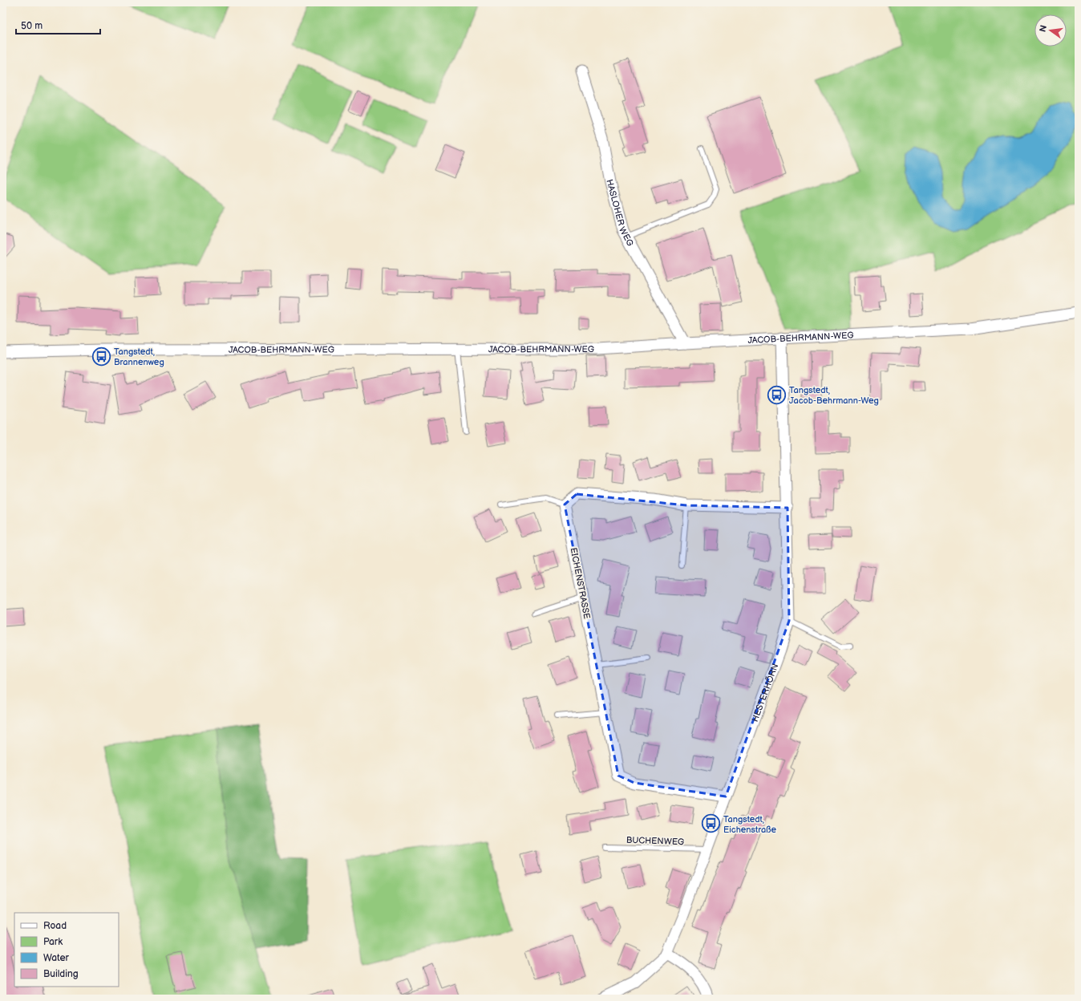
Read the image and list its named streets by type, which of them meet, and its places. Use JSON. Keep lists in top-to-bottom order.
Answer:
{
  "streets": {
    "street": [
      "HASLOHER WEG",
      "JACOB-BEHRMANN-WEG",
      "EICHENSTRASSE",
      "HESTERHÖRN"
    ],
    "lane": ["BUCHENWEG"]
  },
  "crossings": [
    ["HASLOHER WEG", "JACOB-BEHRMANN-WEG"],
    ["JACOB-BEHRMANN-WEG", "HESTERHÖRN"],
    ["EICHENSTRASSE", "HESTERHÖRN"],
    ["HESTERHÖRN", "BUCHENWEG"]
  ],
  "places": {
    "bus stop": ["Tangstedt, Brannenweg", "Tangstedt, Jacob-Behrmann-Weg", "Tangstedt, Eichenstraße"]
  },
  "legend": [
    "Road",
    "Park",
    "Water",
    "Building"
  ],
  "scale_bar": "50 m",
  "north": "left"
}
